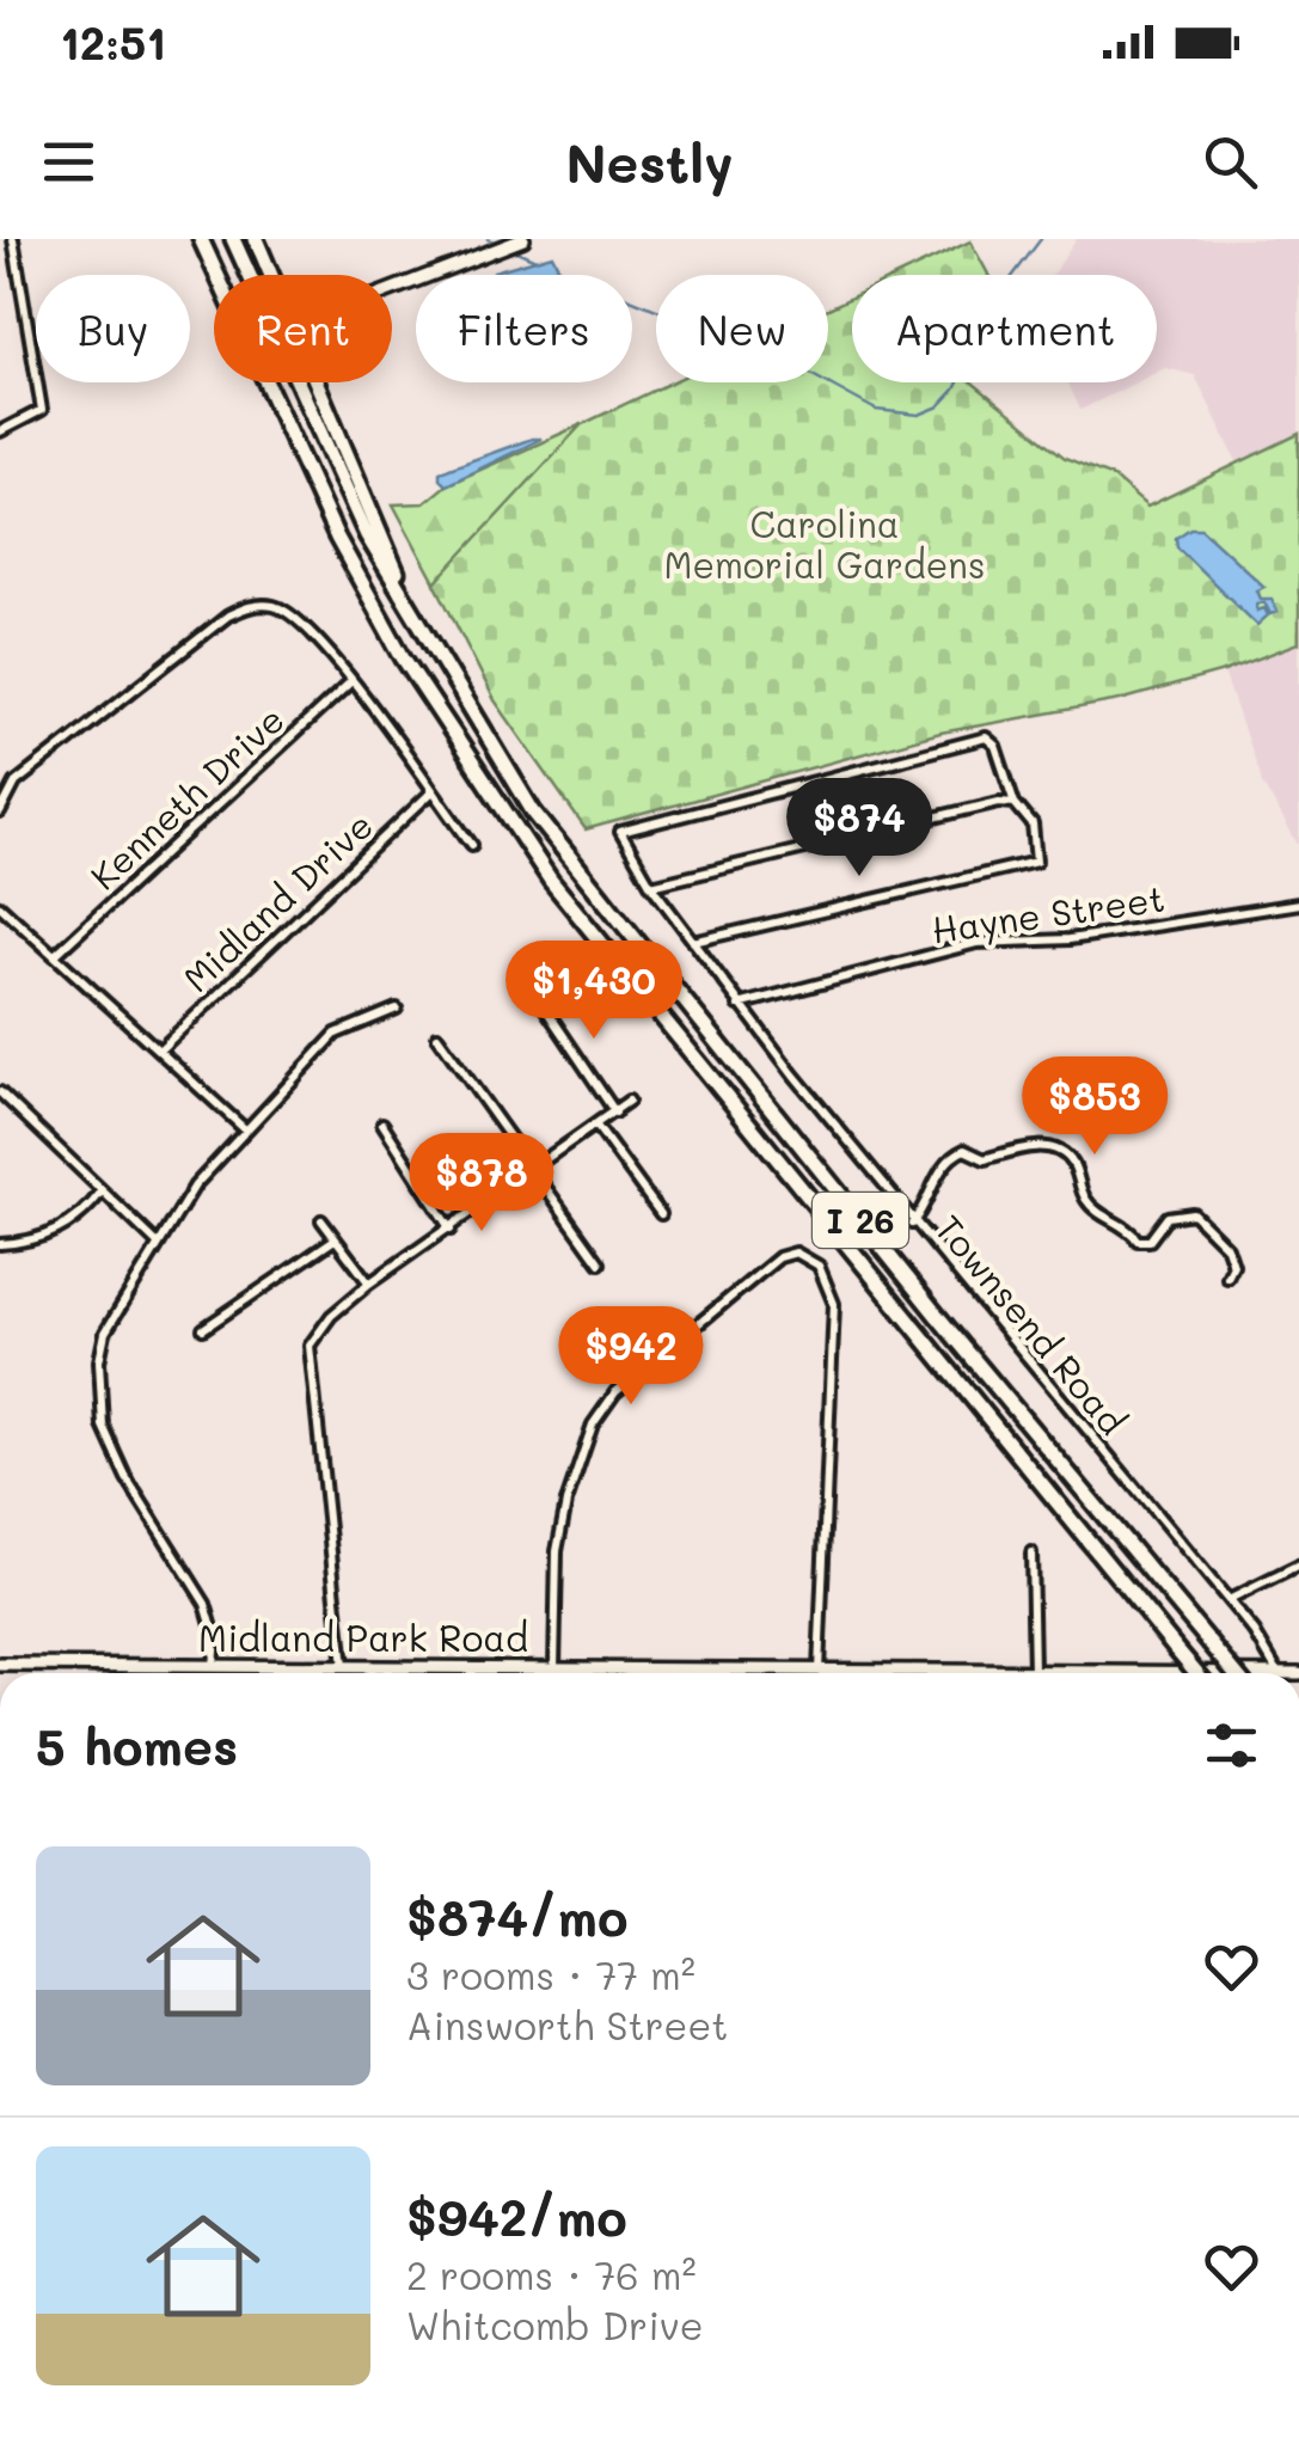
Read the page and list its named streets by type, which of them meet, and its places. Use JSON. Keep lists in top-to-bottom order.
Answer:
{
  "streets": {
    "highway": ["I 26"],
    "street": [
      "Kenneth Drive",
      "Midland Drive",
      "Hayne Street",
      "Townsend Road",
      "Midland Park Road"
    ]
  },
  "crossings": [
    ["Hayne Street", "Townsend Road"],
    ["Townsend Road", "Midland Park Road"]
  ],
  "parks": ["Carolina Memorial Gardens"],
  "page": {
    "status": "12:51",
    "header": "Nestly",
    "chip": [
      "Buy",
      "Rent",
      "Filters",
      "New",
      "Apartment"
    ],
    "price": [
      "$874",
      "$1,430",
      "$853",
      "$878",
      "$942"
    ],
    "heading": "5 homes",
    "list": [
      {
        "name": "$874/mo",
        "note": "3 rooms · 77 m² · Ainsworth Street"
      },
      {
        "name": "$942/mo",
        "note": "2 rooms · 76 m² · Whitcomb Drive"
      }
    ]
  }
}
